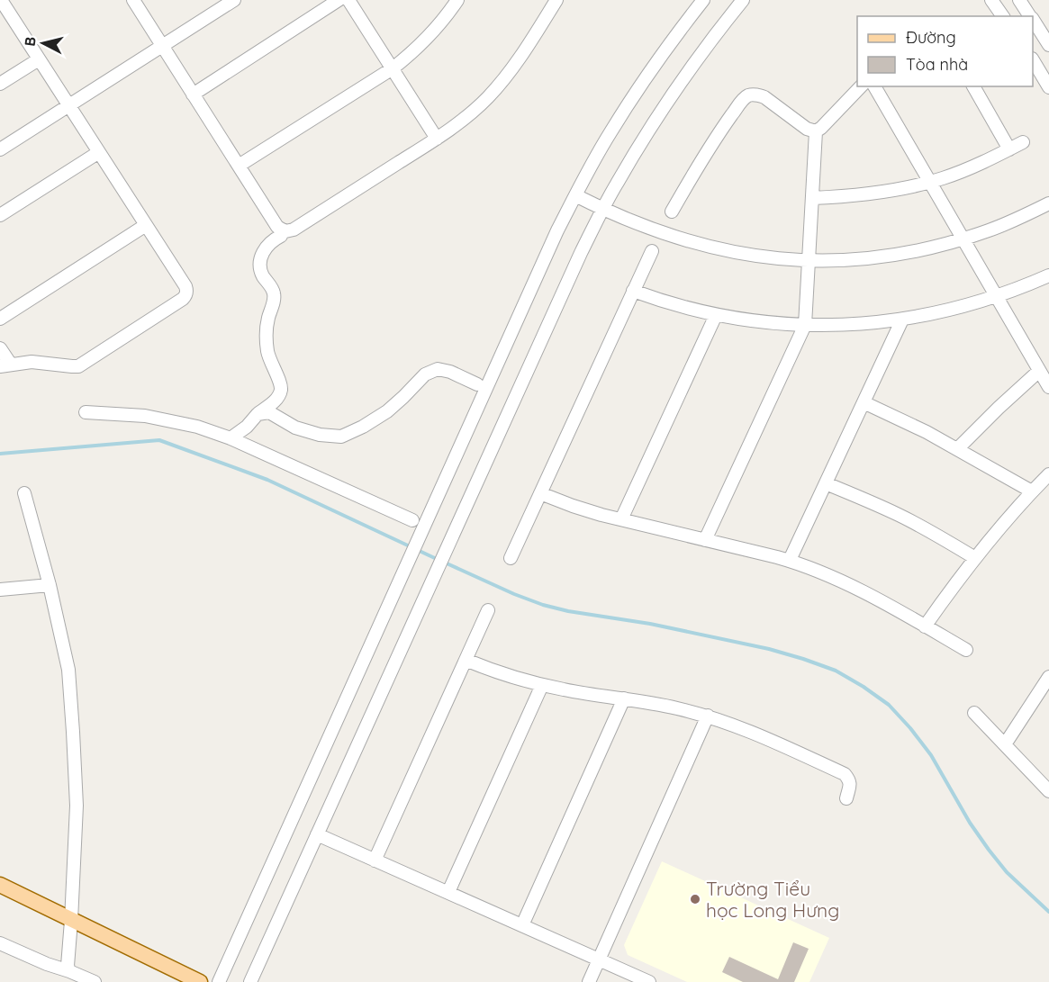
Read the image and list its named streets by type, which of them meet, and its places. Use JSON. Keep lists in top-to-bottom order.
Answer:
{
  "places": ["Trường Tiểu học Long Hưng"],
  "legend": ["Đường", "Tòa nhà"],
  "north": "left"
}
